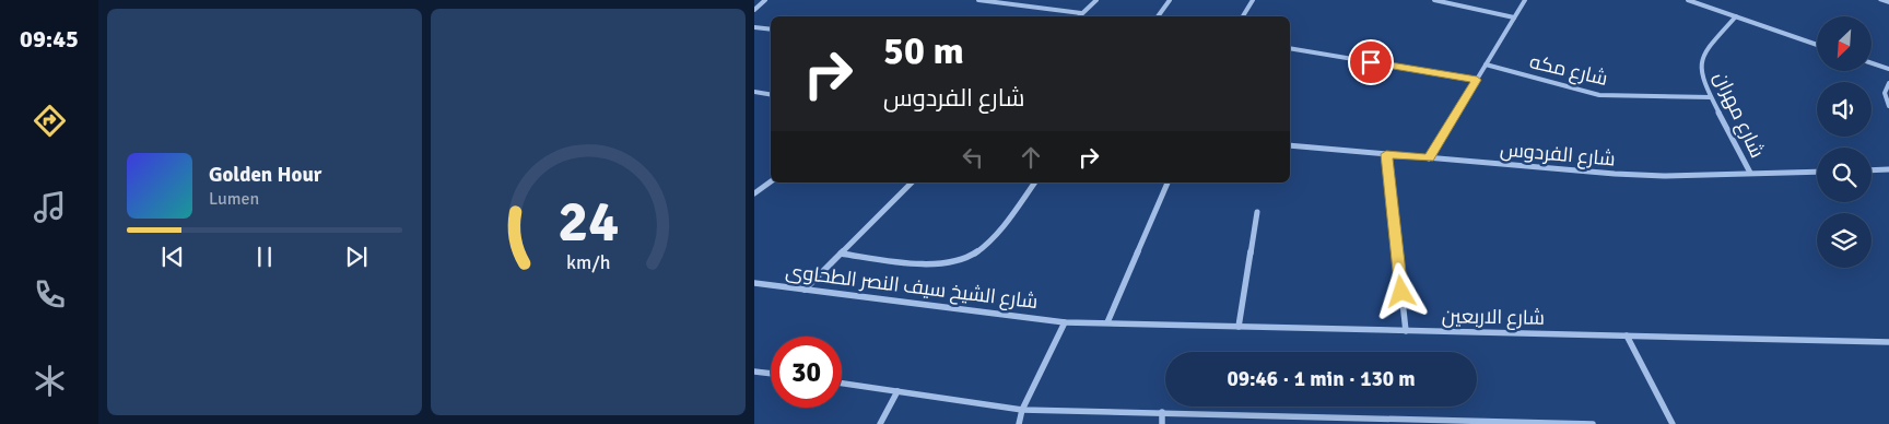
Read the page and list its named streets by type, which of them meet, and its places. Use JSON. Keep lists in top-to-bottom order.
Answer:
{
  "streets": {
    "street": [
      "شارع مكه",
      "شارع مهران",
      "شارع الفردوس",
      "شارع الشيخ سيف النصر الطحاوى",
      "شارع الاربعين"
    ]
  },
  "crossings": [
    ["شارع مكه", "شارع مهران"],
    ["شارع مهران", "شارع الفردوس"],
    ["شارع الشيخ سيف النصر الطحاوى", "شارع الاربعين"]
  ],
  "north": "bottom left",
  "page": {
    "tabs": "09:45",
    "turn": ["50 m", "شارع الفردوس"],
    "song": ["Golden Hour", "Lumen"],
    "limit": "30",
    "trip": "09:46 · 1 min · 130 m",
    "gauge": ["24", "km/h"]
  }
}
